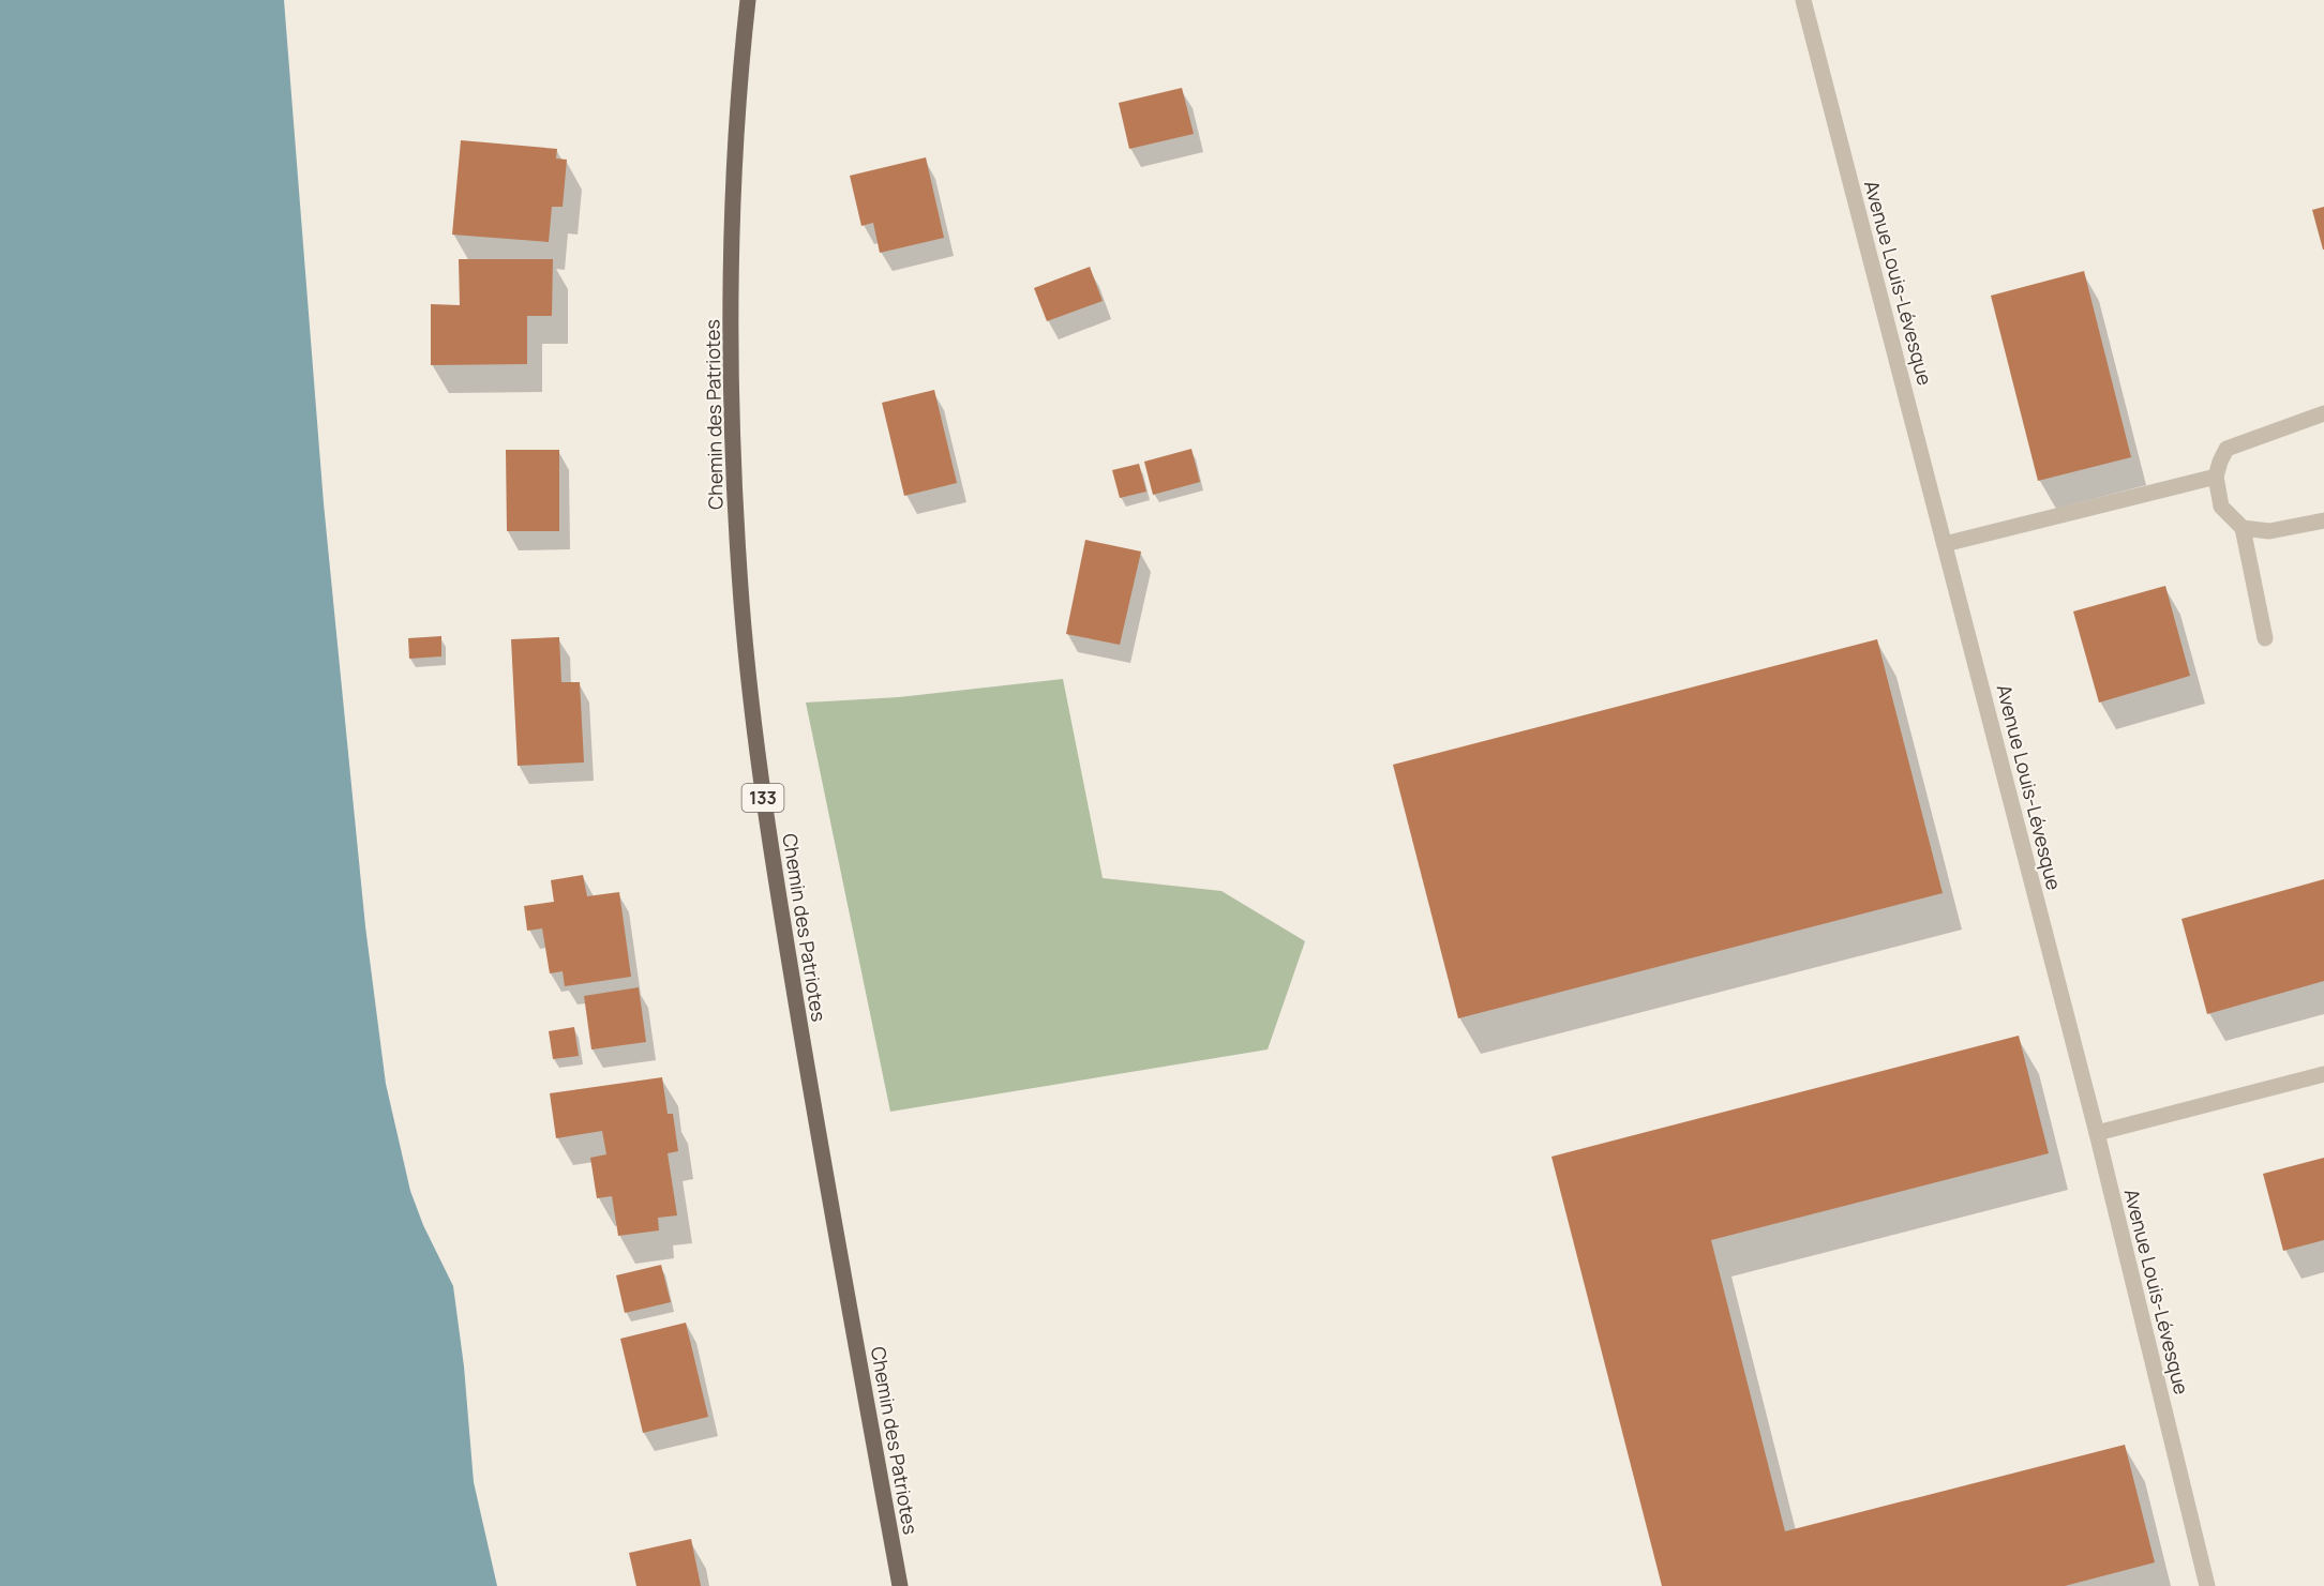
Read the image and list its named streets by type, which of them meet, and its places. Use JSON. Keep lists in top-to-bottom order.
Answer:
{
  "streets": {
    "main road": ["Chemin des Patriotes", "133"],
    "street": ["Avenue Louis-Lévesque"]
  }
}
